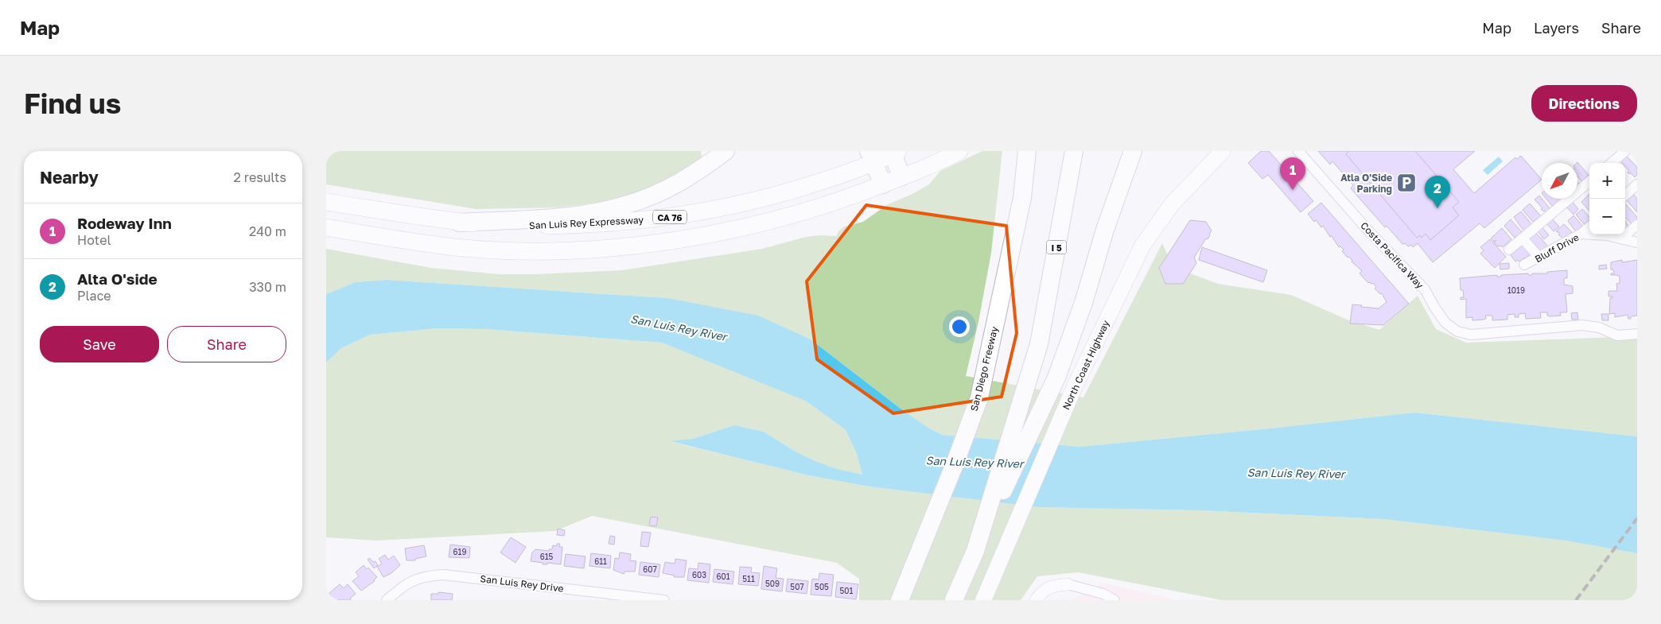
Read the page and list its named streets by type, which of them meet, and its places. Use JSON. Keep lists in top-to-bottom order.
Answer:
{
  "streets": {
    "highway": [
      "CA 76",
      "San Luis Rey Expressway",
      "I 5",
      "San Diego Freeway"
    ],
    "main road": ["North Coast Highway"],
    "street": ["Bluff Drive", "Costa Pacifica Way", "San Luis Rey Drive"]
  },
  "crossings": [
    ["CA 76", "San Luis Rey Expressway"]
  ],
  "water": ["San Luis Rey River"],
  "places": {
    "parking": ["Atla O'Side Parking"]
  },
  "house_numbers": [
    "1019",
    "619",
    "615",
    "611",
    "607",
    "603",
    "601",
    "511",
    "509",
    "507",
    "505",
    "501"
  ],
  "north": "bottom left",
  "page": {
    "header": "Map",
    "nav": ["Map", "Layers", "Share"],
    "buttons": [
      "Directions",
      ["Save", "Share"]
    ],
    "title": "Find us",
    "heading": ["Nearby", "2 results"],
    "pins": ["1", "2"],
    "map_buttons": ["+", "−"],
    "list": [
      {
        "mark": "1",
        "name": "Rodeway Inn",
        "note": "Hotel",
        "value": "240 m"
      },
      {
        "mark": "2",
        "name": "Alta O'side",
        "note": "Place",
        "value": "330 m"
      }
    ]
  }
}
